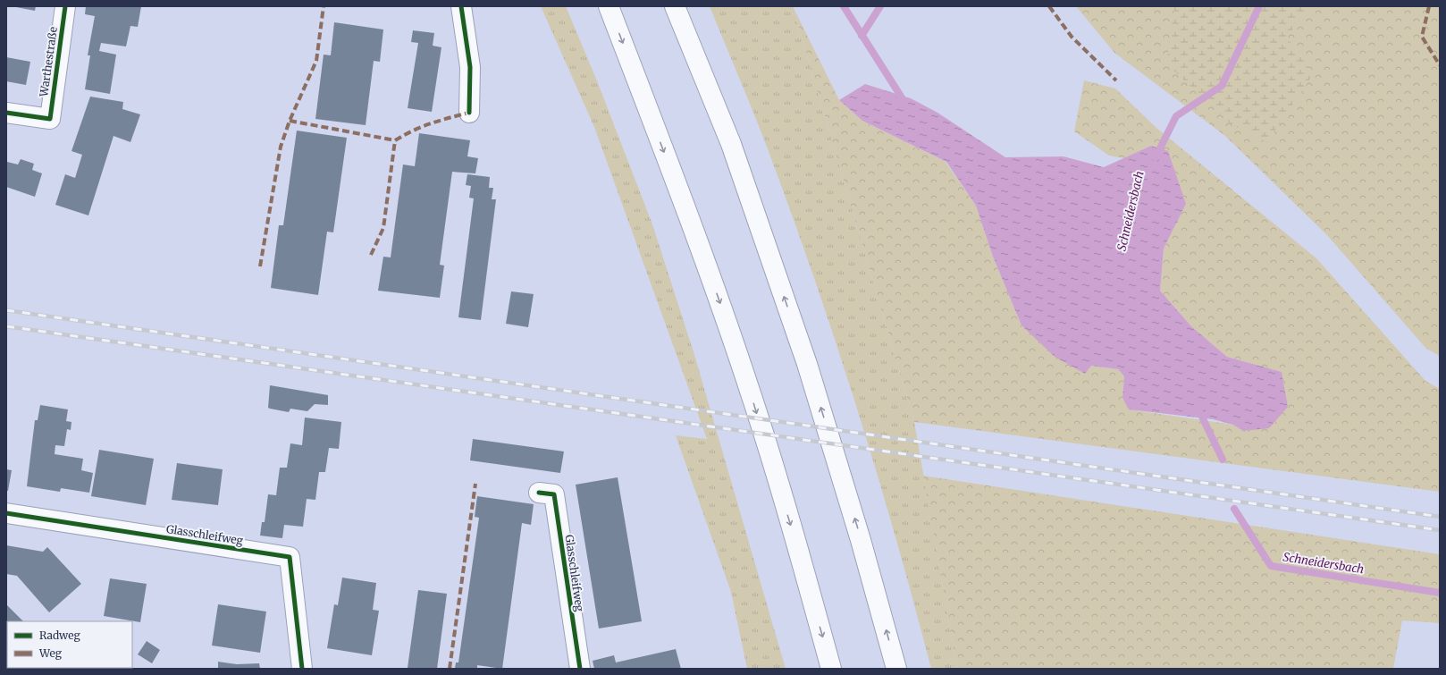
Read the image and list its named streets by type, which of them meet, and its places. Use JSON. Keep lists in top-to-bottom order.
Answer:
{
  "streets": {
    "main road": ["Warthestraße", "Glasschleifweg"]
  },
  "water": ["Schneidersbach"],
  "legend": ["Radweg", "Weg"]
}
